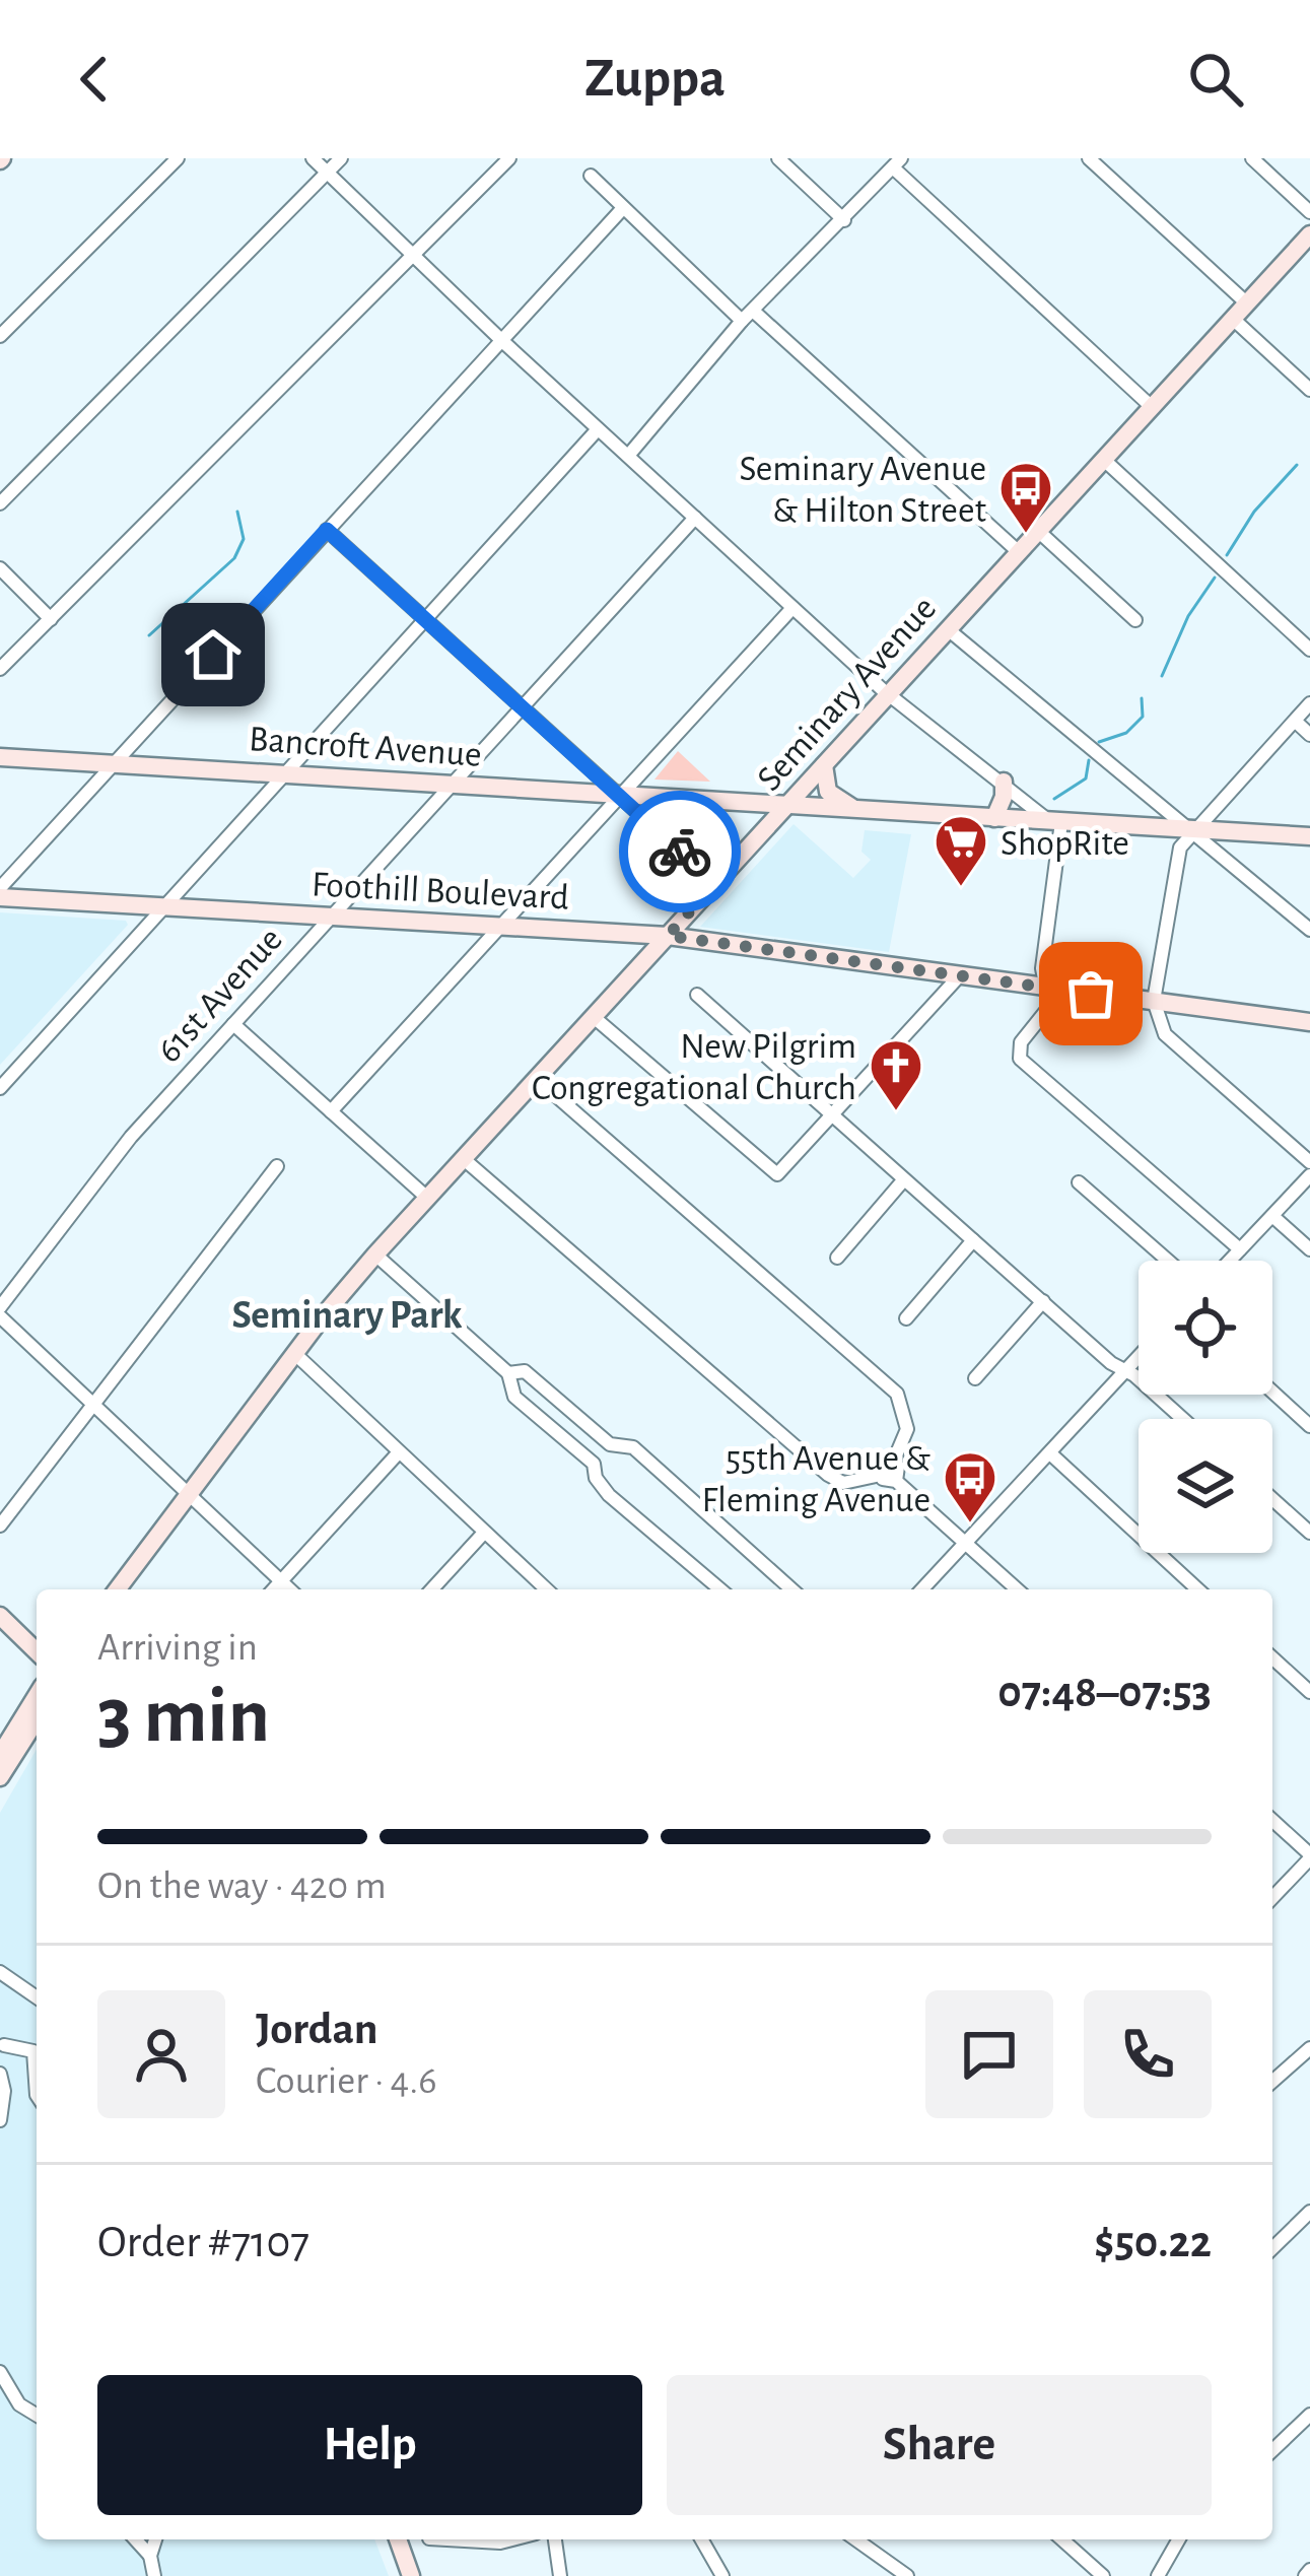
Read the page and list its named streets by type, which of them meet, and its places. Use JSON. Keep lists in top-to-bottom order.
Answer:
{
  "streets": {
    "street": [
      "Seminary Avenue",
      "Bancroft Avenue",
      "Foothill Boulevard",
      "61st Avenue"
    ]
  },
  "crossings": [
    ["Seminary Avenue", "Bancroft Avenue"],
    ["Seminary Avenue", "Foothill Boulevard"],
    ["Bancroft Avenue", "61st Avenue"],
    ["Foothill Boulevard", "61st Avenue"]
  ],
  "districts": ["Seminary Park"],
  "places": {
    "bus stop": ["Seminary Avenue & Hilton Street", "55th Avenue & Fleming Avenue"],
    "supermarket": ["ShopRite"],
    "church": ["New Pilgrim Congregational Church"]
  },
  "page": {
    "header": "Zuppa",
    "heading": ["3 min", "Arriving in", "07:48–07:53"],
    "panel": [
      "Jordan",
      "Courier · 4.6",
      "Order #7107",
      "$50.22"
    ],
    "bar": "On the way · 420 m",
    "buttons": ["Help", "Share"]
  }
}
